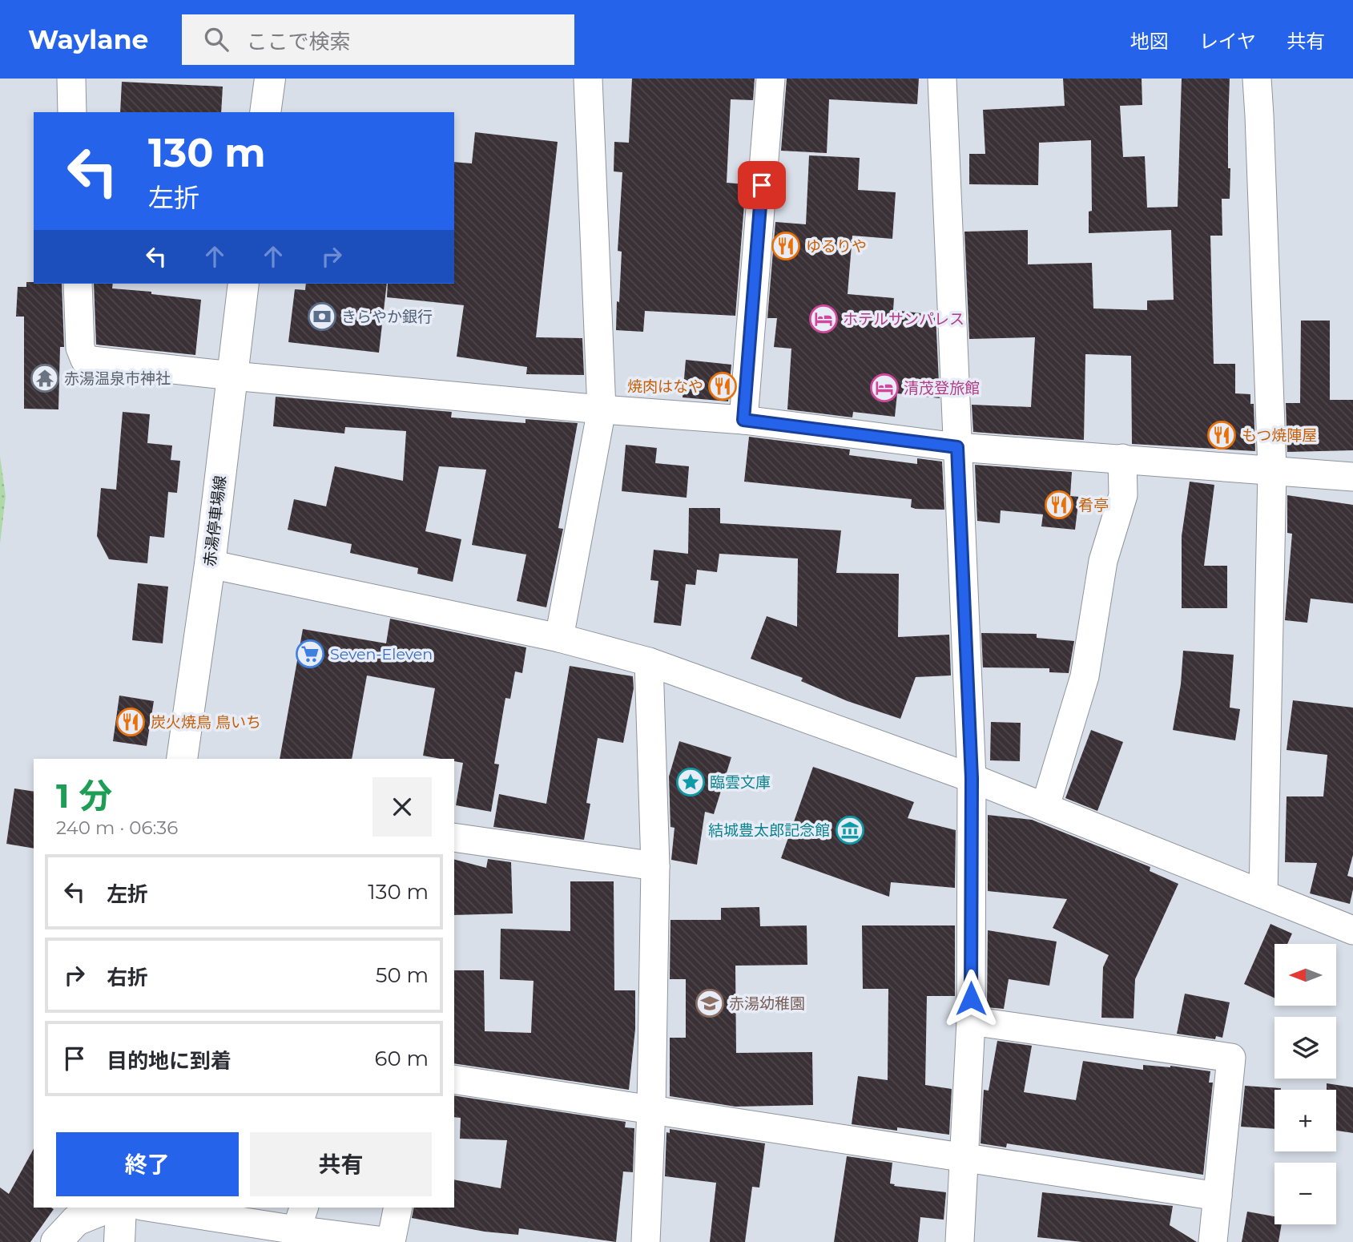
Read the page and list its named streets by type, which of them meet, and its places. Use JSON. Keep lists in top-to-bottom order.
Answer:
{
  "streets": {
    "main road": ["赤湯停車場線"]
  },
  "places": {
    "restaurant": [
      "ゆるりや",
      "焼肉はなや",
      "もつ焼陣屋",
      "肴亭",
      "炭火焼鳥 鳥いち"
    ],
    "bank": ["きらやか銀行"],
    "hotel": ["ホテルサンパレス", "清茂登旅館"],
    "temple": ["赤湯温泉市神社"],
    "supermarket": ["Seven-Eleven"],
    "place": ["臨雲文庫"],
    "museum": ["結城豊太郎記念館"],
    "school or university": ["赤湯幼稚園"]
  },
  "north": "left",
  "page": {
    "header": "Waylane",
    "search": "ここで検索",
    "nav": ["地図", "レイヤ", "共有"],
    "turn": ["130 m", "左折"],
    "heading": ["1 分", "240 m · 06:36"],
    "list": [
      {
        "name": "左折",
        "value": "130 m"
      },
      {
        "name": "右折",
        "value": "50 m"
      },
      {
        "name": "目的地に到着",
        "value": "60 m"
      }
    ],
    "map_buttons": ["+", "−"],
    "buttons": ["終了", "共有"]
  }
}
